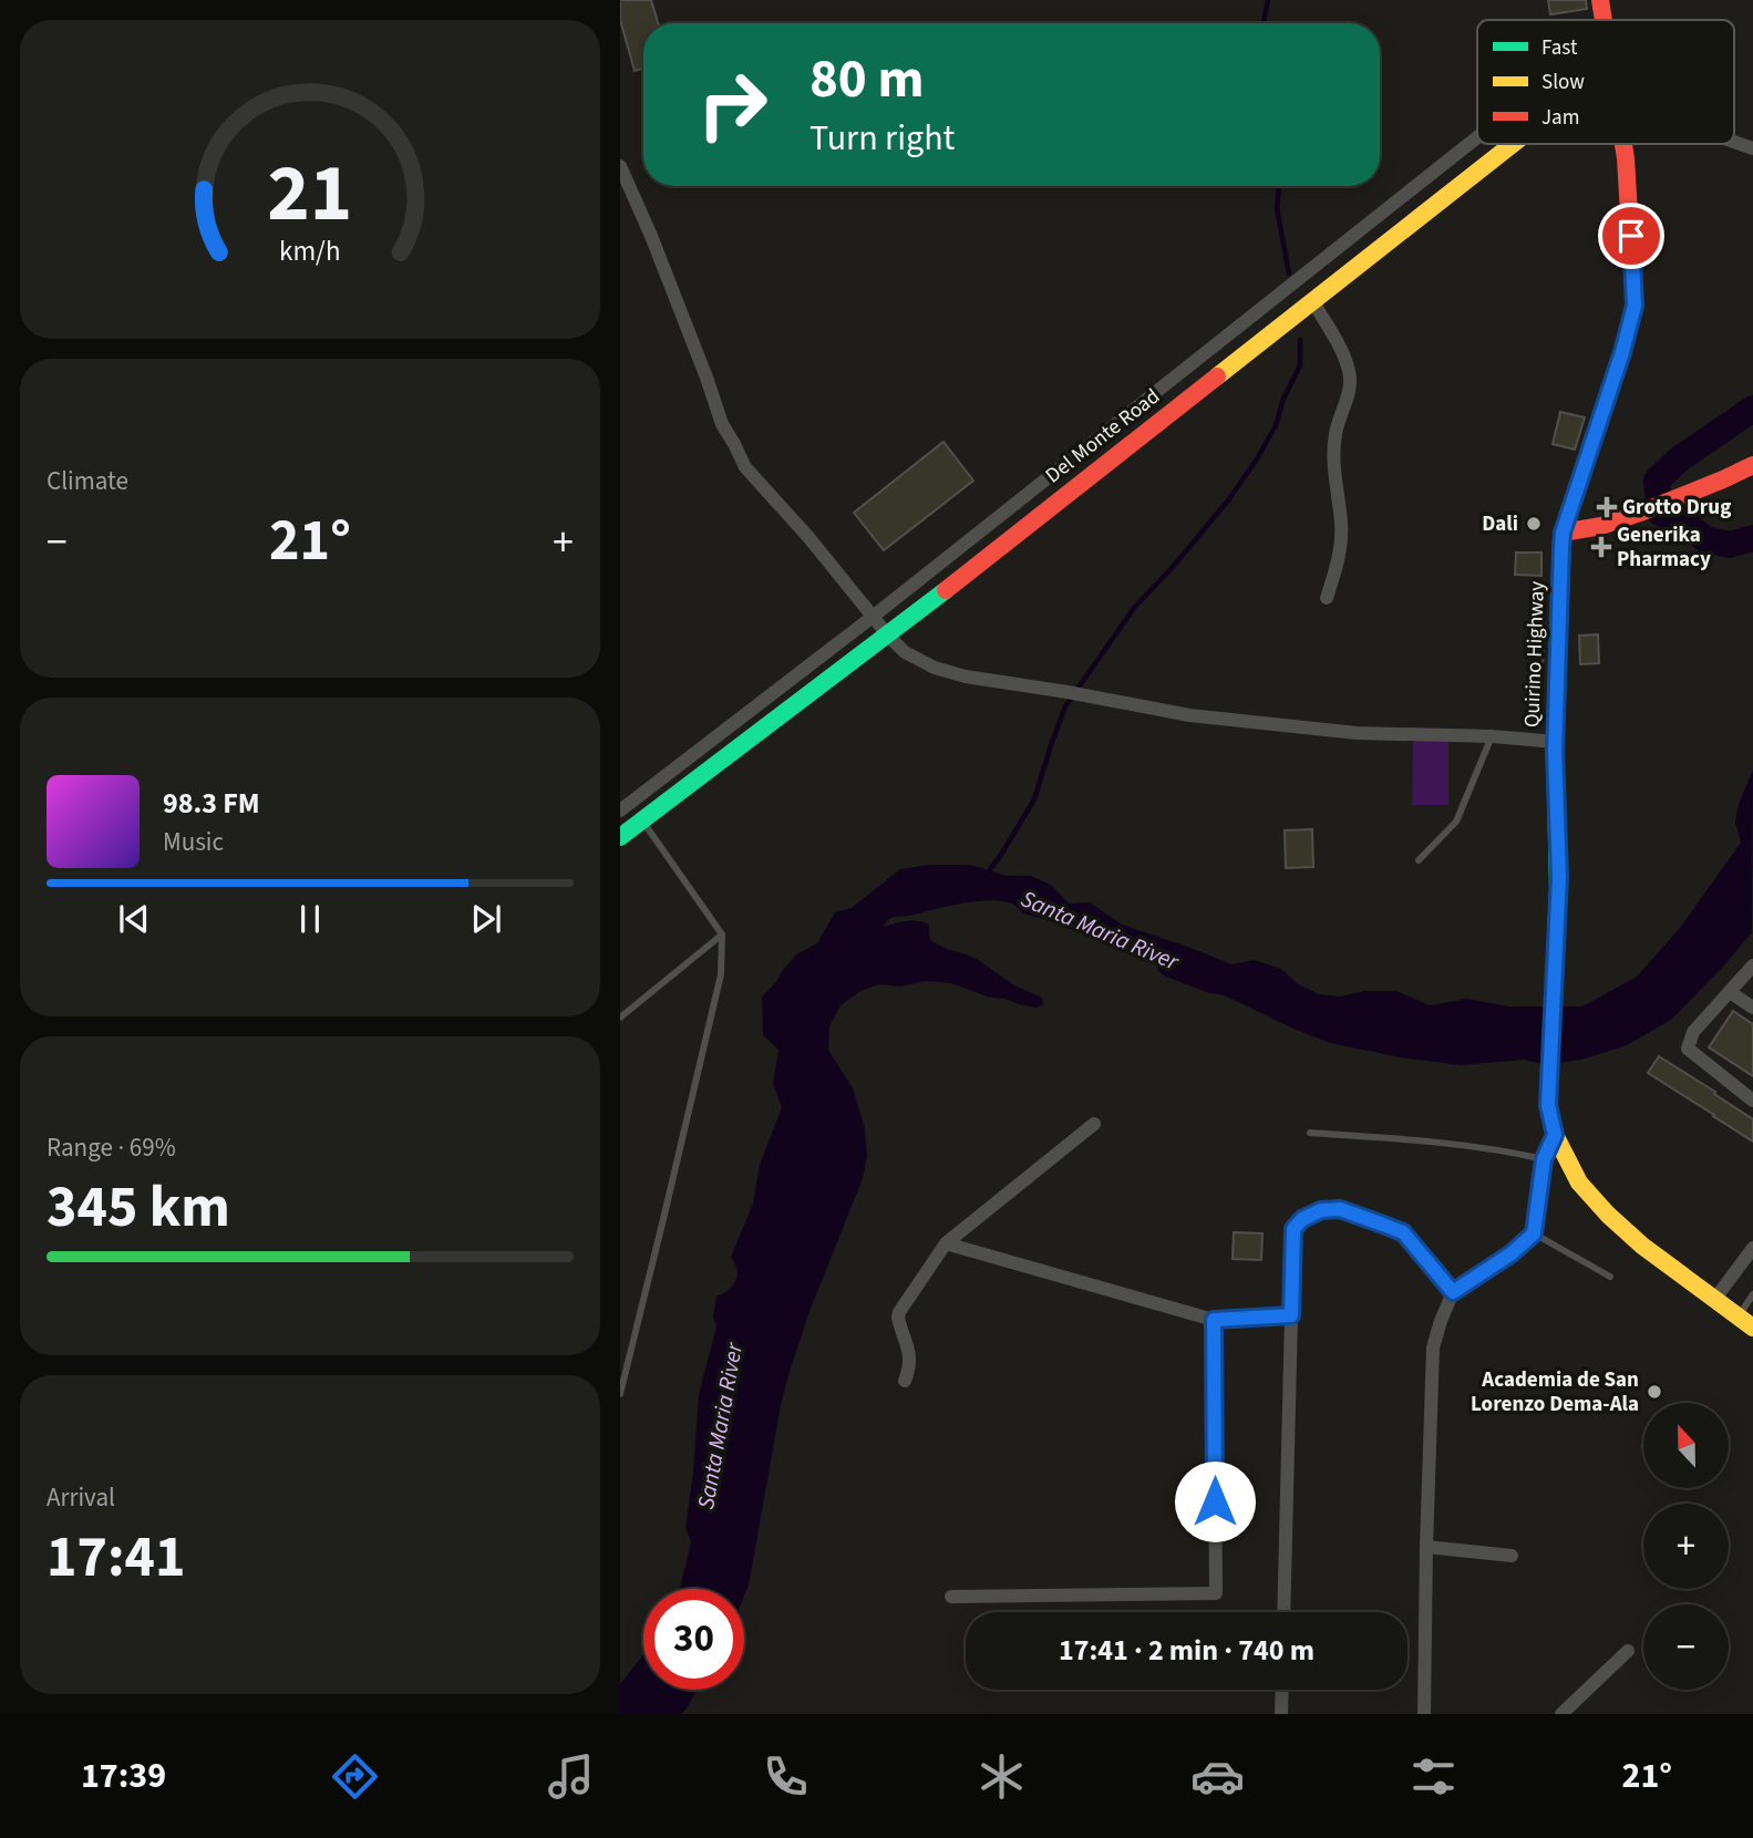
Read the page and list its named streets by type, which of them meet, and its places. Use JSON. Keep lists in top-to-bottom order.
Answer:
{
  "streets": {
    "street": ["Del Monte Road", "Quirino Highway"]
  },
  "water": ["Santa Maria River"],
  "places": {
    "health": ["Grotto Drug", "Generika Pharmacy"],
    "other": ["Dali", "Academia de San Lorenzo Dema-Ala"]
  },
  "legend": ["Fast", "Slow", "Jam"],
  "north": "top",
  "page": {
    "turn": ["80 m", "Turn right"],
    "tile": [
      "Climate",
      ["Range · 69%", "345 km"],
      ["Arrival", "17:41"]
    ],
    "heat": ["−", "21°", "+"],
    "song": ["98.3 FM", "Music"],
    "map_buttons": ["+", "−"],
    "limit": "30",
    "trip": "17:41 · 2 min · 740 m",
    "tabs": ["17:39", "21°"],
    "gauge": ["21", "km/h"]
  }
}
